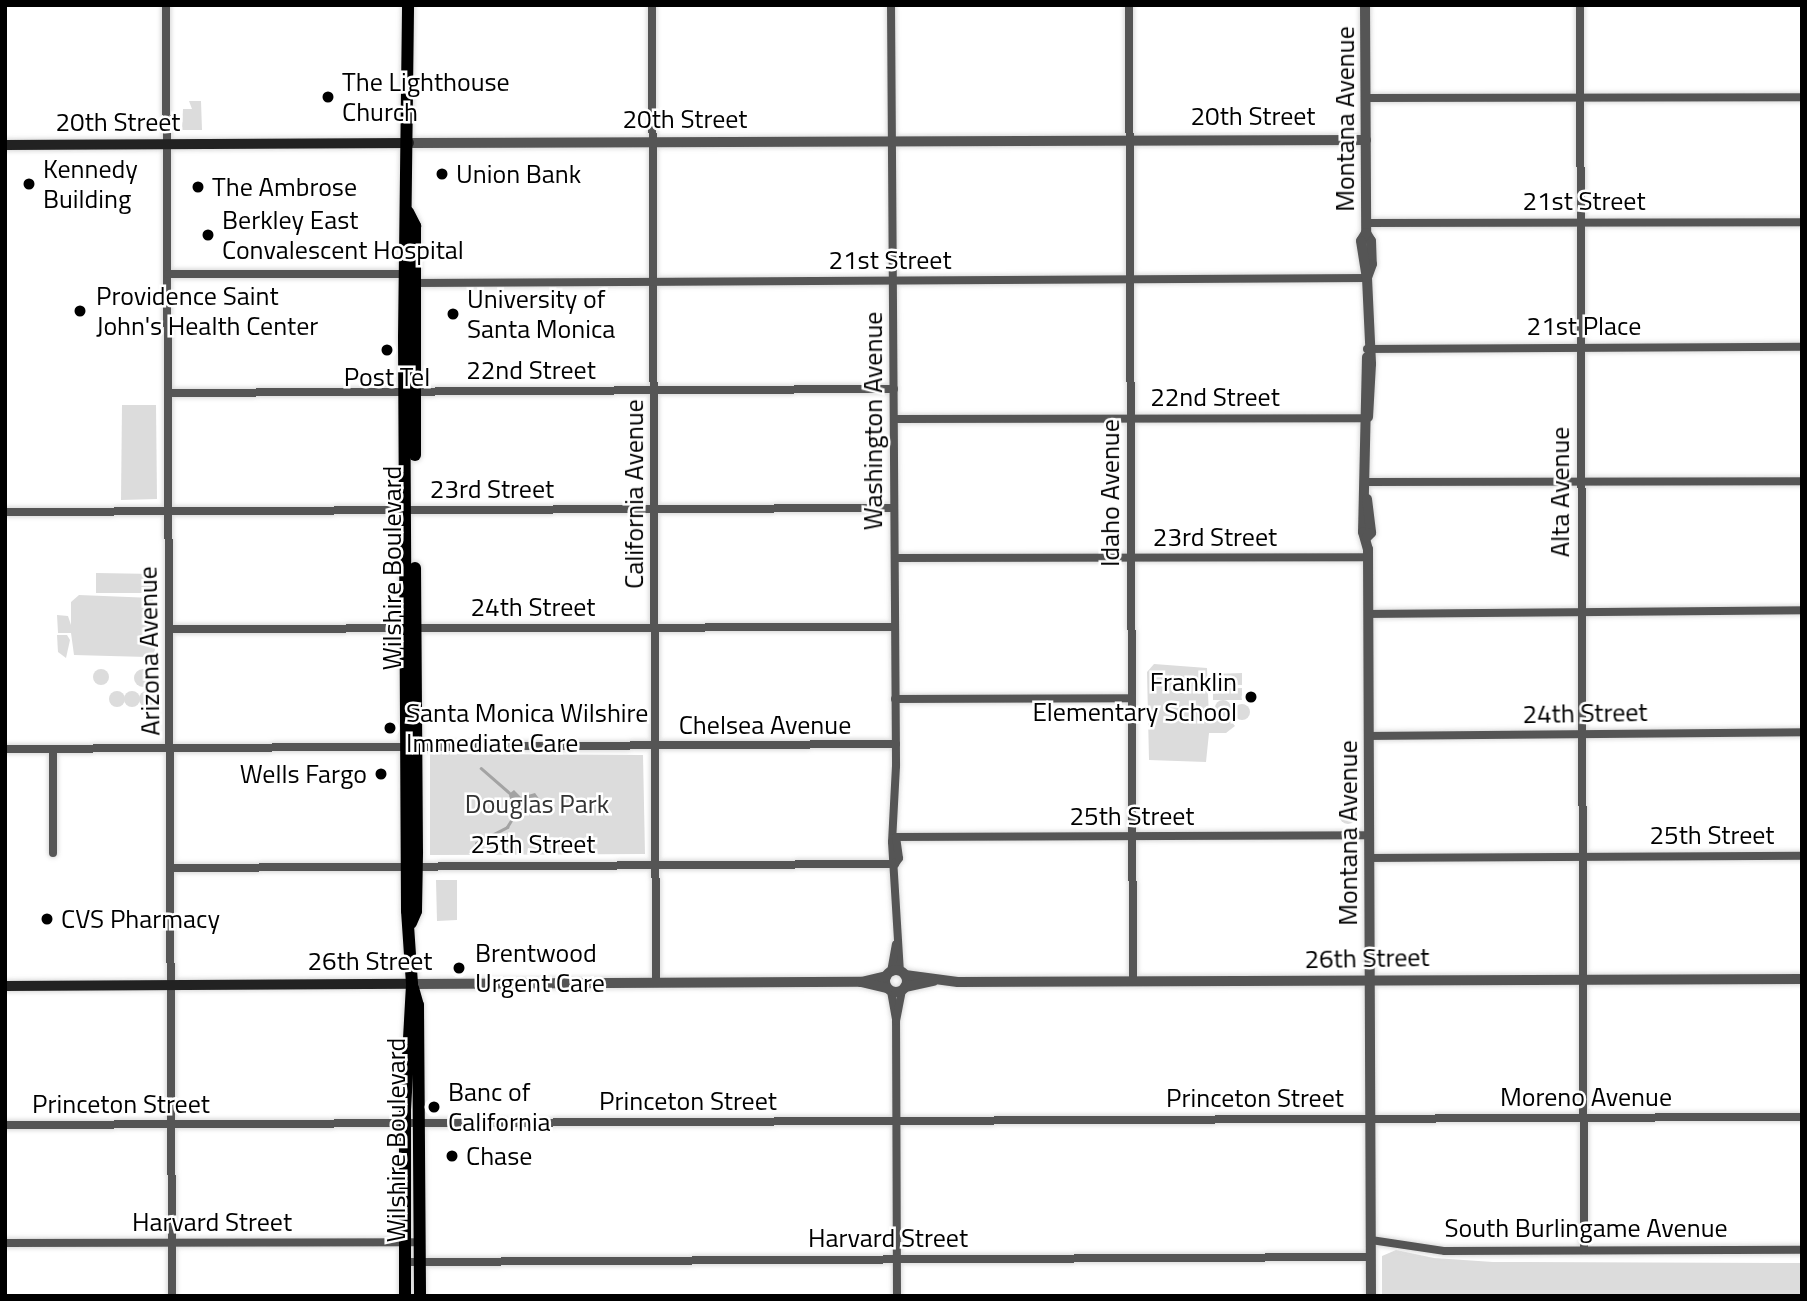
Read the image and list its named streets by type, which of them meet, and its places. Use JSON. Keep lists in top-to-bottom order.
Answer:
{
  "streets": {
    "main road": ["20th Street", "Wilshire Boulevard", "26th Street"],
    "street": [
      "Montana Avenue",
      "21st Street",
      "21st Place",
      "22nd Street",
      "Washington Avenue",
      "23rd Street",
      "Alta Avenue",
      "Idaho Avenue",
      "California Avenue",
      "24th Street",
      "Arizona Avenue",
      "Chelsea Avenue",
      "25th Street",
      "Moreno Avenue",
      "Princeton Street",
      "Harvard Street",
      "South Burlingame Avenue"
    ]
  },
  "crossings": [
    ["20th Street", "Montana Avenue"],
    ["20th Street", "Washington Avenue"],
    ["20th Street", "Idaho Avenue"],
    ["20th Street", "California Avenue"],
    ["20th Street", "Wilshire Boulevard"],
    ["20th Street", "Arizona Avenue"],
    ["Montana Avenue", "21st Street"],
    ["Montana Avenue", "21st Place"],
    ["Montana Avenue", "22nd Street"],
    ["Montana Avenue", "23rd Street"],
    ["Montana Avenue", "24th Street"],
    ["Montana Avenue", "25th Street"],
    ["Montana Avenue", "26th Street"],
    ["Montana Avenue", "Moreno Avenue"],
    ["Montana Avenue", "Princeton Street"],
    ["Montana Avenue", "Harvard Street"],
    ["Montana Avenue", "South Burlingame Avenue"],
    ["21st Street", "Washington Avenue"],
    ["21st Street", "Alta Avenue"],
    ["21st Street", "Idaho Avenue"],
    ["21st Street", "California Avenue"],
    ["21st Street", "Wilshire Boulevard"],
    ["21st Street", "Arizona Avenue"],
    ["21st Place", "Alta Avenue"],
    ["22nd Street", "Washington Avenue"],
    ["22nd Street", "Idaho Avenue"],
    ["22nd Street", "California Avenue"],
    ["22nd Street", "Wilshire Boulevard"],
    ["22nd Street", "Arizona Avenue"],
    ["Washington Avenue", "23rd Street"],
    ["Washington Avenue", "24th Street"],
    ["Washington Avenue", "Chelsea Avenue"],
    ["Washington Avenue", "25th Street"],
    ["Washington Avenue", "26th Street"],
    ["23rd Street", "Idaho Avenue"],
    ["23rd Street", "California Avenue"],
    ["23rd Street", "Wilshire Boulevard"],
    ["23rd Street", "Arizona Avenue"],
    ["Alta Avenue", "24th Street"],
    ["Alta Avenue", "25th Street"],
    ["Alta Avenue", "26th Street"],
    ["Alta Avenue", "Moreno Avenue"],
    ["Alta Avenue", "South Burlingame Avenue"],
    ["Idaho Avenue", "25th Street"],
    ["Idaho Avenue", "26th Street"],
    ["California Avenue", "24th Street"],
    ["California Avenue", "Chelsea Avenue"],
    ["California Avenue", "25th Street"],
    ["California Avenue", "26th Street"],
    ["Wilshire Boulevard", "24th Street"],
    ["Wilshire Boulevard", "Chelsea Avenue"],
    ["Wilshire Boulevard", "25th Street"],
    ["Wilshire Boulevard", "26th Street"],
    ["Wilshire Boulevard", "Princeton Street"],
    ["Wilshire Boulevard", "Harvard Street"],
    ["24th Street", "Arizona Avenue"],
    ["Arizona Avenue", "Chelsea Avenue"],
    ["Arizona Avenue", "25th Street"],
    ["Arizona Avenue", "26th Street"],
    ["Arizona Avenue", "Princeton Street"],
    ["Arizona Avenue", "Harvard Street"],
    ["Moreno Avenue", "Princeton Street"]
  ],
  "parks": ["Douglas Park"],
  "places": [
    "The Lighthouse Church",
    "Union Bank",
    "Kennedy Building",
    "The Ambrose",
    "Berkley East Convalescent Hospital",
    "Providence Saint John's Health Center",
    "University of Santa Monica",
    "Post Tel",
    "Franklin Elementary School",
    "Santa Monica Wilshire Immediate Care",
    "Wells Fargo",
    "CVS Pharmacy",
    "Brentwood Urgent Care",
    "Banc of California",
    "Chase"
  ]
}
